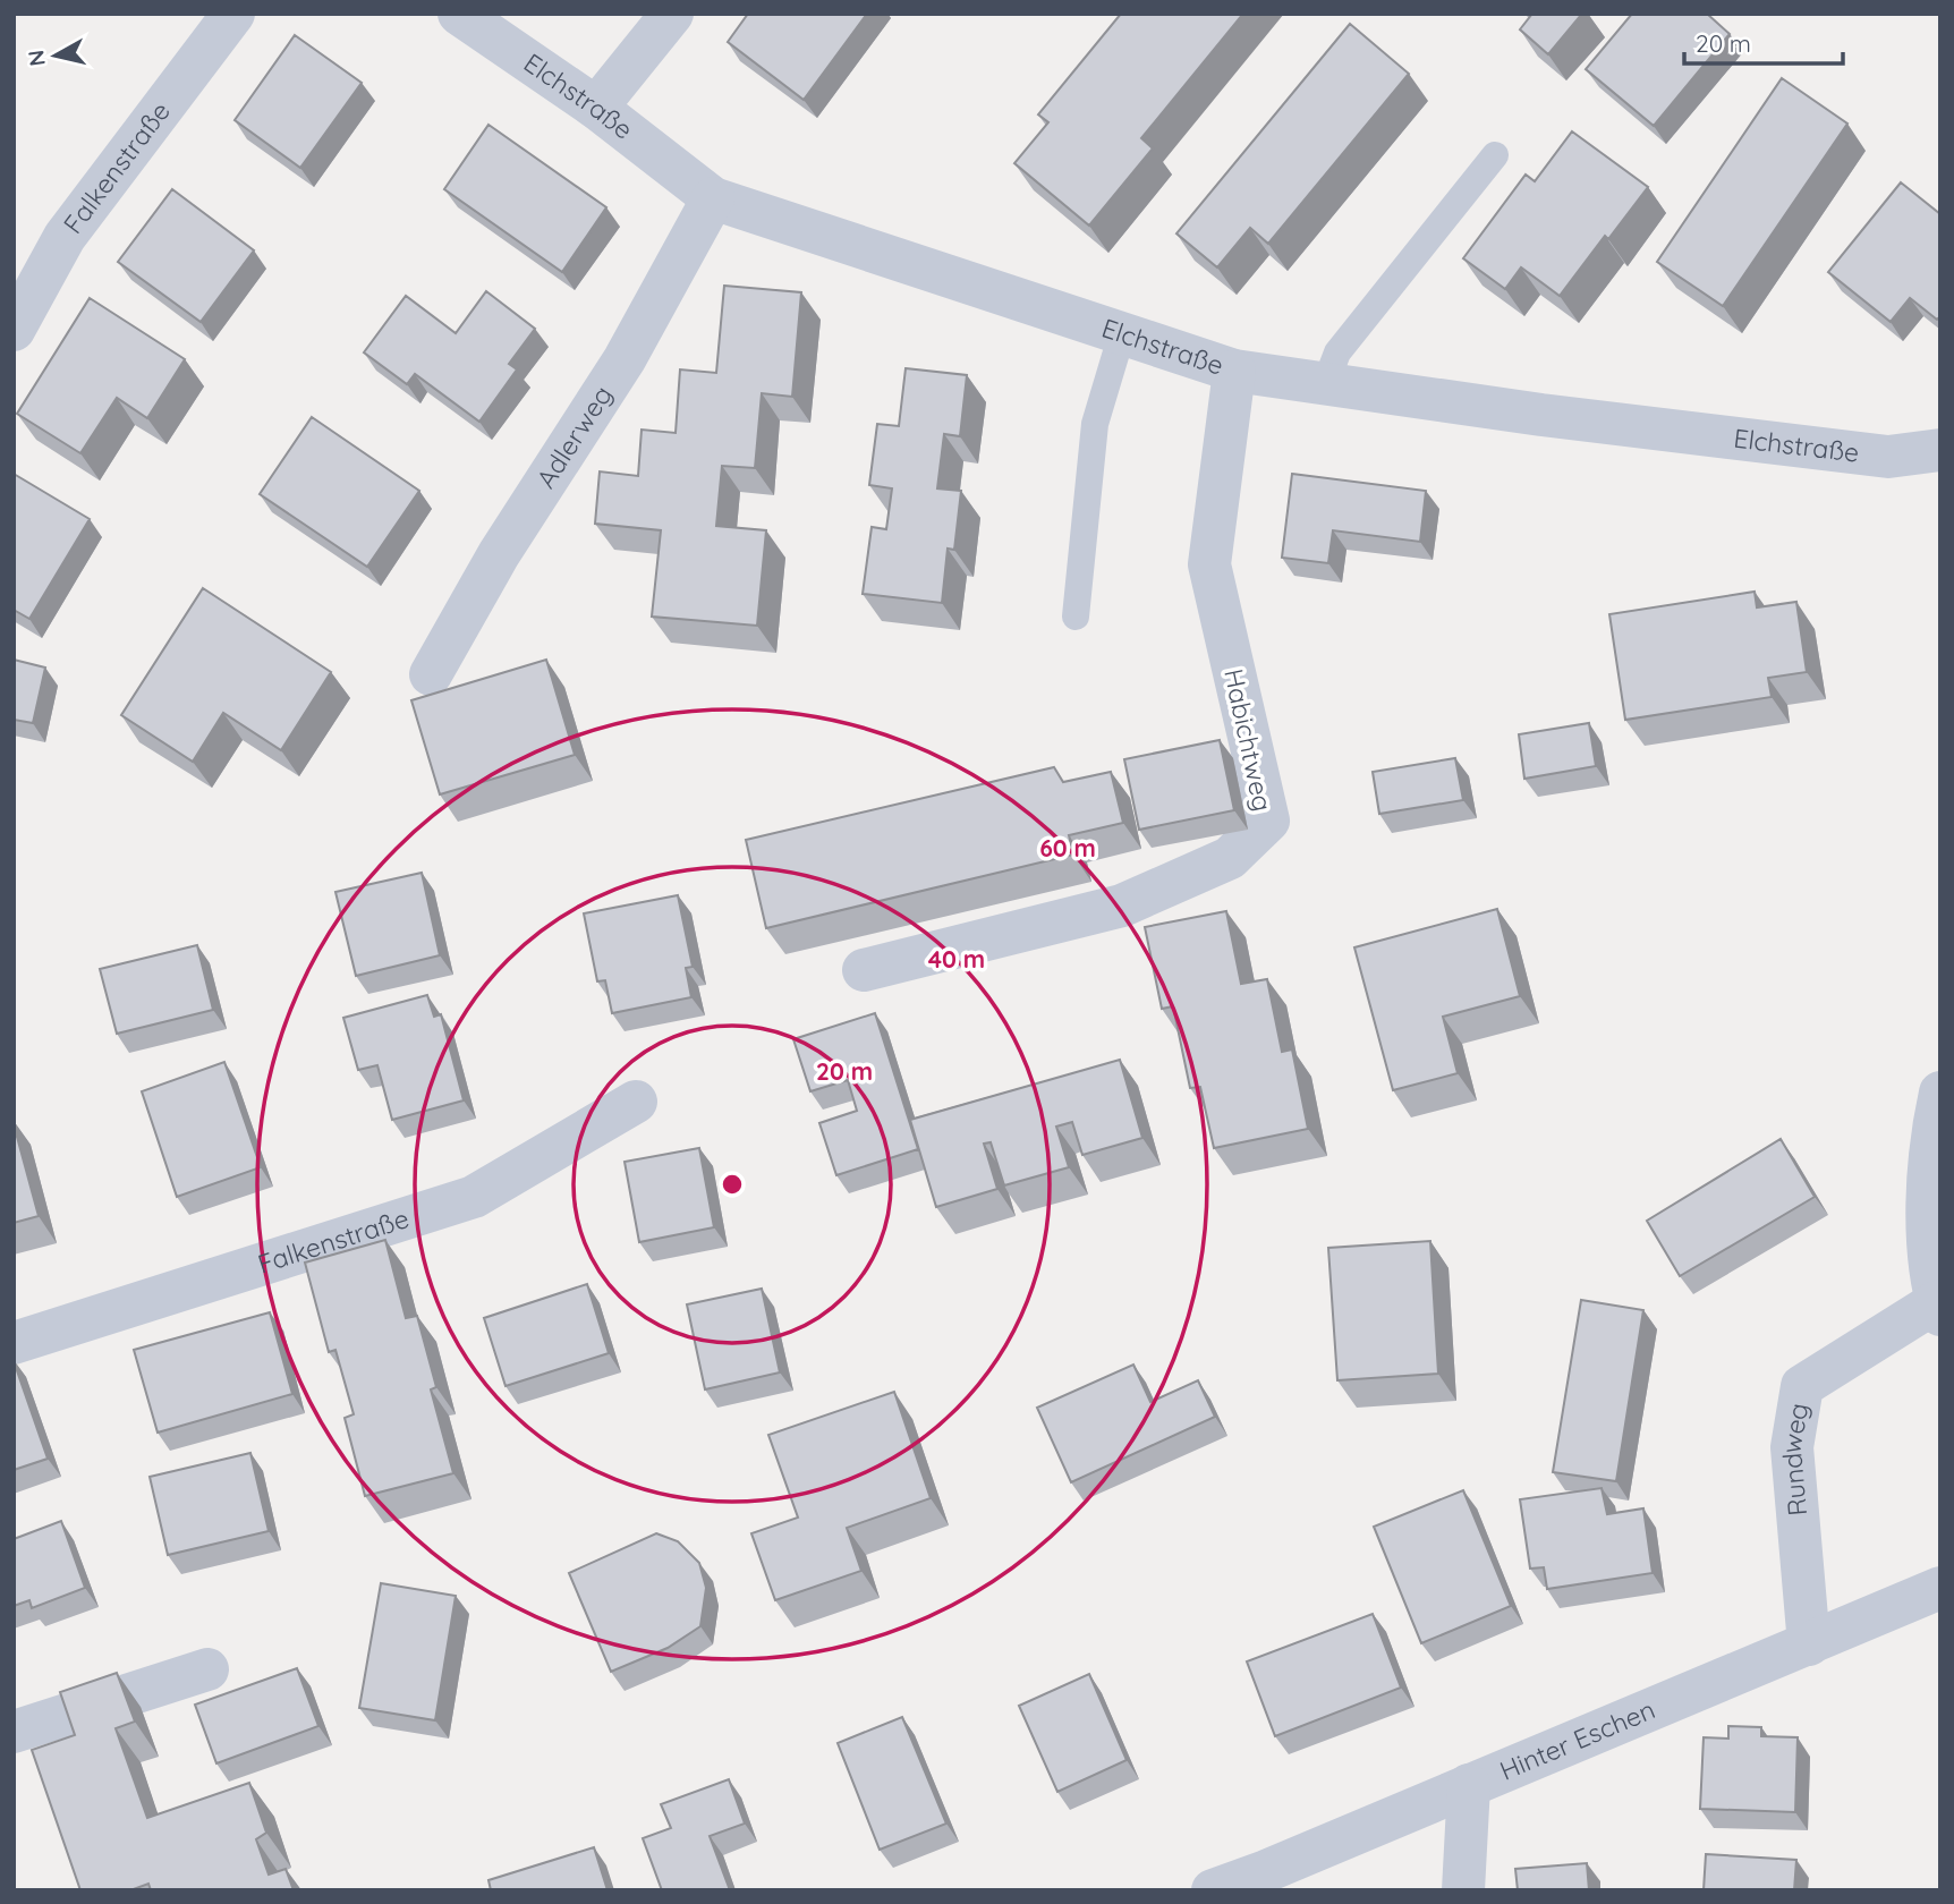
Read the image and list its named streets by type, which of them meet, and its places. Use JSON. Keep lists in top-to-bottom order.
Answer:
{
  "streets": {
    "street": [
      "Elchstraße",
      "Falkenstraße",
      "Adlerweg",
      "Habichtweg",
      "Rundweg",
      "Hinter Eschen"
    ]
  },
  "crossings": [
    ["Elchstraße", "Adlerweg"],
    ["Elchstraße", "Habichtweg"],
    ["Rundweg", "Hinter Eschen"]
  ],
  "scale_bar": "20 m",
  "north": "left",
  "rings": ["60 m", "40 m", "20 m"]
}
